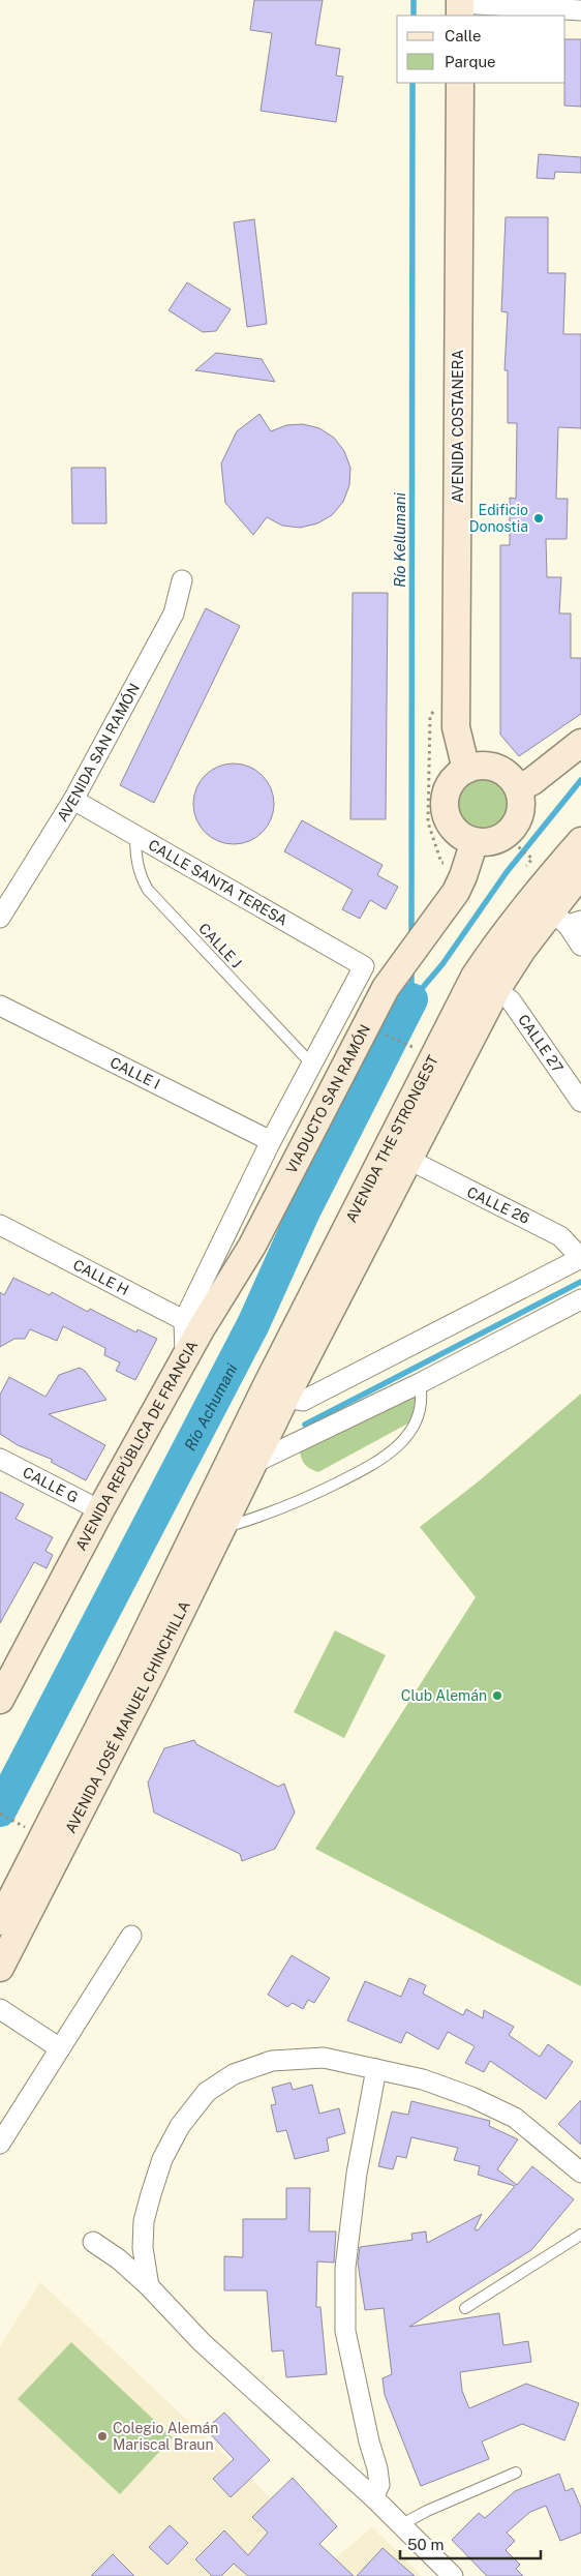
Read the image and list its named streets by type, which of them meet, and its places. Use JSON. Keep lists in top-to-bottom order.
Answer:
{
  "streets": {
    "street": [
      "AVENIDA COSTANERA",
      "AVENIDA SAN RAMÓN",
      "CALLE SANTA TERESA",
      "CALLE 27",
      "CALLE I",
      "VIADUCTO SAN RAMÓN",
      "AVENIDA THE STRONGEST",
      "CALLE 26",
      "CALLE H",
      "AVENIDA REPÚBLICA DE FRANCIA",
      "CALLE G",
      "AVENIDA JOSÉ MANUEL CHINCHILLA"
    ],
    "lane": ["CALLE J"]
  },
  "crossings": [
    ["AVENIDA COSTANERA", "VIADUCTO SAN RAMÓN"],
    ["AVENIDA SAN RAMÓN", "CALLE SANTA TERESA"],
    ["CALLE SANTA TERESA", "CALLE J"],
    ["CALLE SANTA TERESA", "AVENIDA REPÚBLICA DE FRANCIA"],
    ["CALLE J", "AVENIDA REPÚBLICA DE FRANCIA"],
    ["CALLE 27", "AVENIDA THE STRONGEST"],
    ["CALLE I", "AVENIDA REPÚBLICA DE FRANCIA"],
    ["VIADUCTO SAN RAMÓN", "CALLE H"],
    ["VIADUCTO SAN RAMÓN", "AVENIDA REPÚBLICA DE FRANCIA"],
    ["AVENIDA THE STRONGEST", "CALLE 26"],
    ["AVENIDA THE STRONGEST", "AVENIDA JOSÉ MANUEL CHINCHILLA"],
    ["CALLE H", "AVENIDA REPÚBLICA DE FRANCIA"],
    ["AVENIDA REPÚBLICA DE FRANCIA", "CALLE G"]
  ],
  "water": ["Río Kellumani", "Río Achumani"],
  "places": ["Edificio Donostia", "Club Alemán", "Colegio Alemán Mariscal Braun"],
  "legend": ["Calle", "Parque"],
  "scale_bar": "50 m"
}
